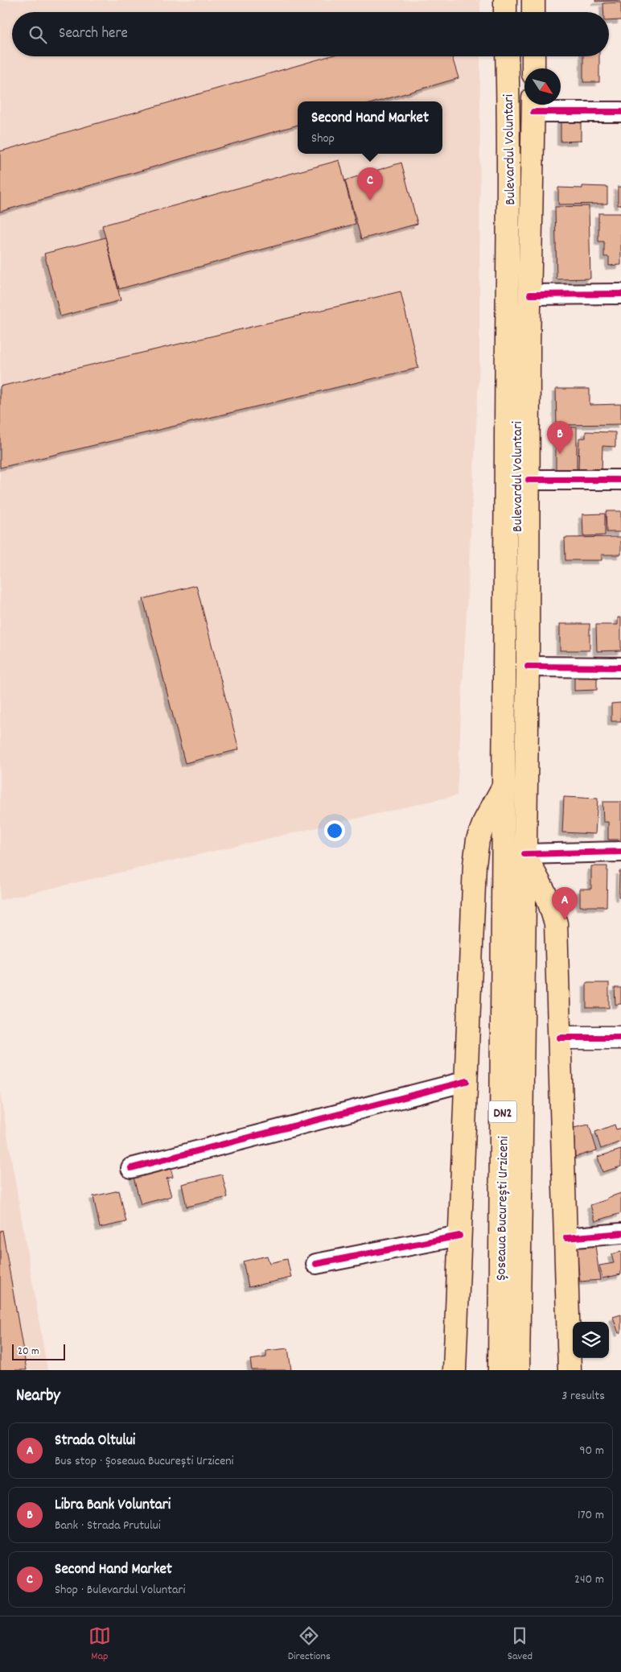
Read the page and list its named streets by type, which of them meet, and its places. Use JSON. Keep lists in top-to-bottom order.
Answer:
{
  "streets": {
    "highway": ["Bulevardul Voluntari", "DN2", "Șoseaua București Urziceni"]
  },
  "crossings": [
    ["Bulevardul Voluntari", "Șoseaua București Urziceni"]
  ],
  "scale_bar": "20 m",
  "north": "bottom right",
  "page": {
    "search": "Search here",
    "popup": ["Second Hand Market", "Shop"],
    "pins": ["C", "B", "A"],
    "scale": "20 m",
    "heading": ["Nearby", "3 results"],
    "list": [
      {
        "mark": "A",
        "name": "Strada Oltului",
        "note": "Bus stop · Șoseaua București Urziceni",
        "value": "90 m"
      },
      {
        "mark": "B",
        "name": "Libra Bank Voluntari",
        "note": "Bank · Strada Prutului",
        "value": "170 m"
      },
      {
        "mark": "C",
        "name": "Second Hand Market",
        "note": "Shop · Bulevardul Voluntari",
        "value": "240 m"
      }
    ],
    "nav": ["Map", "Directions", "Saved"]
  }
}
